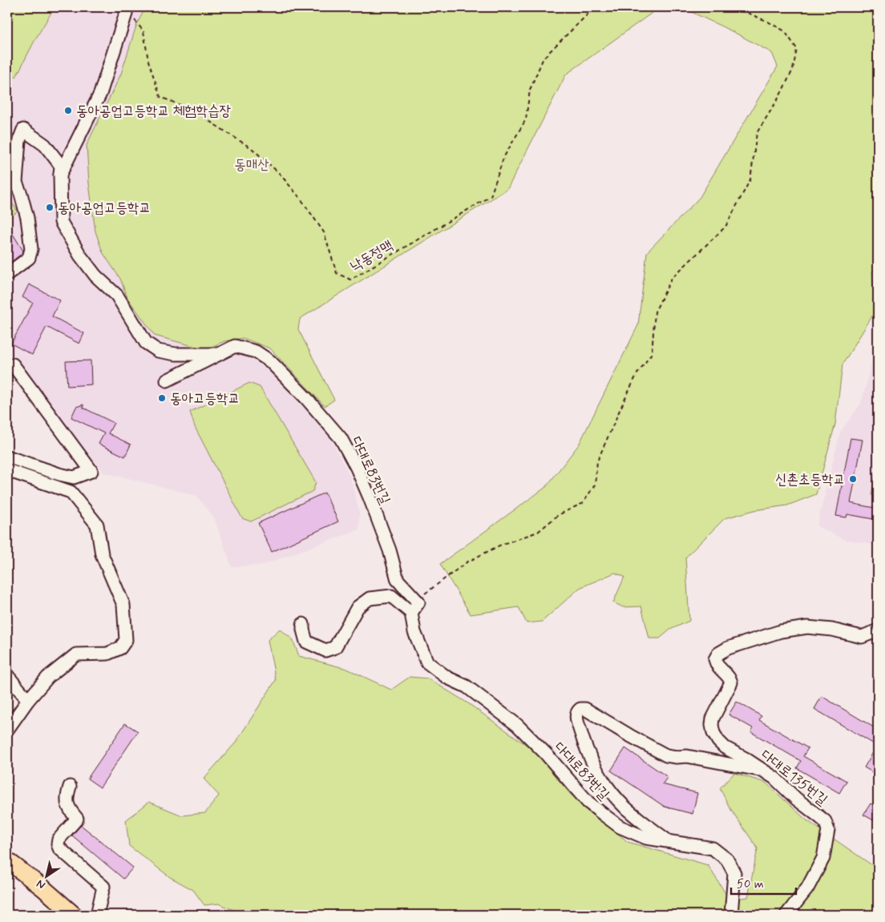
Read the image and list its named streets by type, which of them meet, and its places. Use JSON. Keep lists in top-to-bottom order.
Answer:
{
  "streets": {
    "street": ["다대로83번길", "다대로135번길"],
    "path": ["낙동정맥"]
  },
  "parks": ["동매산"],
  "places": [
    "동아공업고등학교 체험학습장",
    "동아공업고등학교",
    "동아고등학교",
    "신촌초등학교"
  ],
  "scale_bar": "50 m",
  "north": "bottom left"
}
